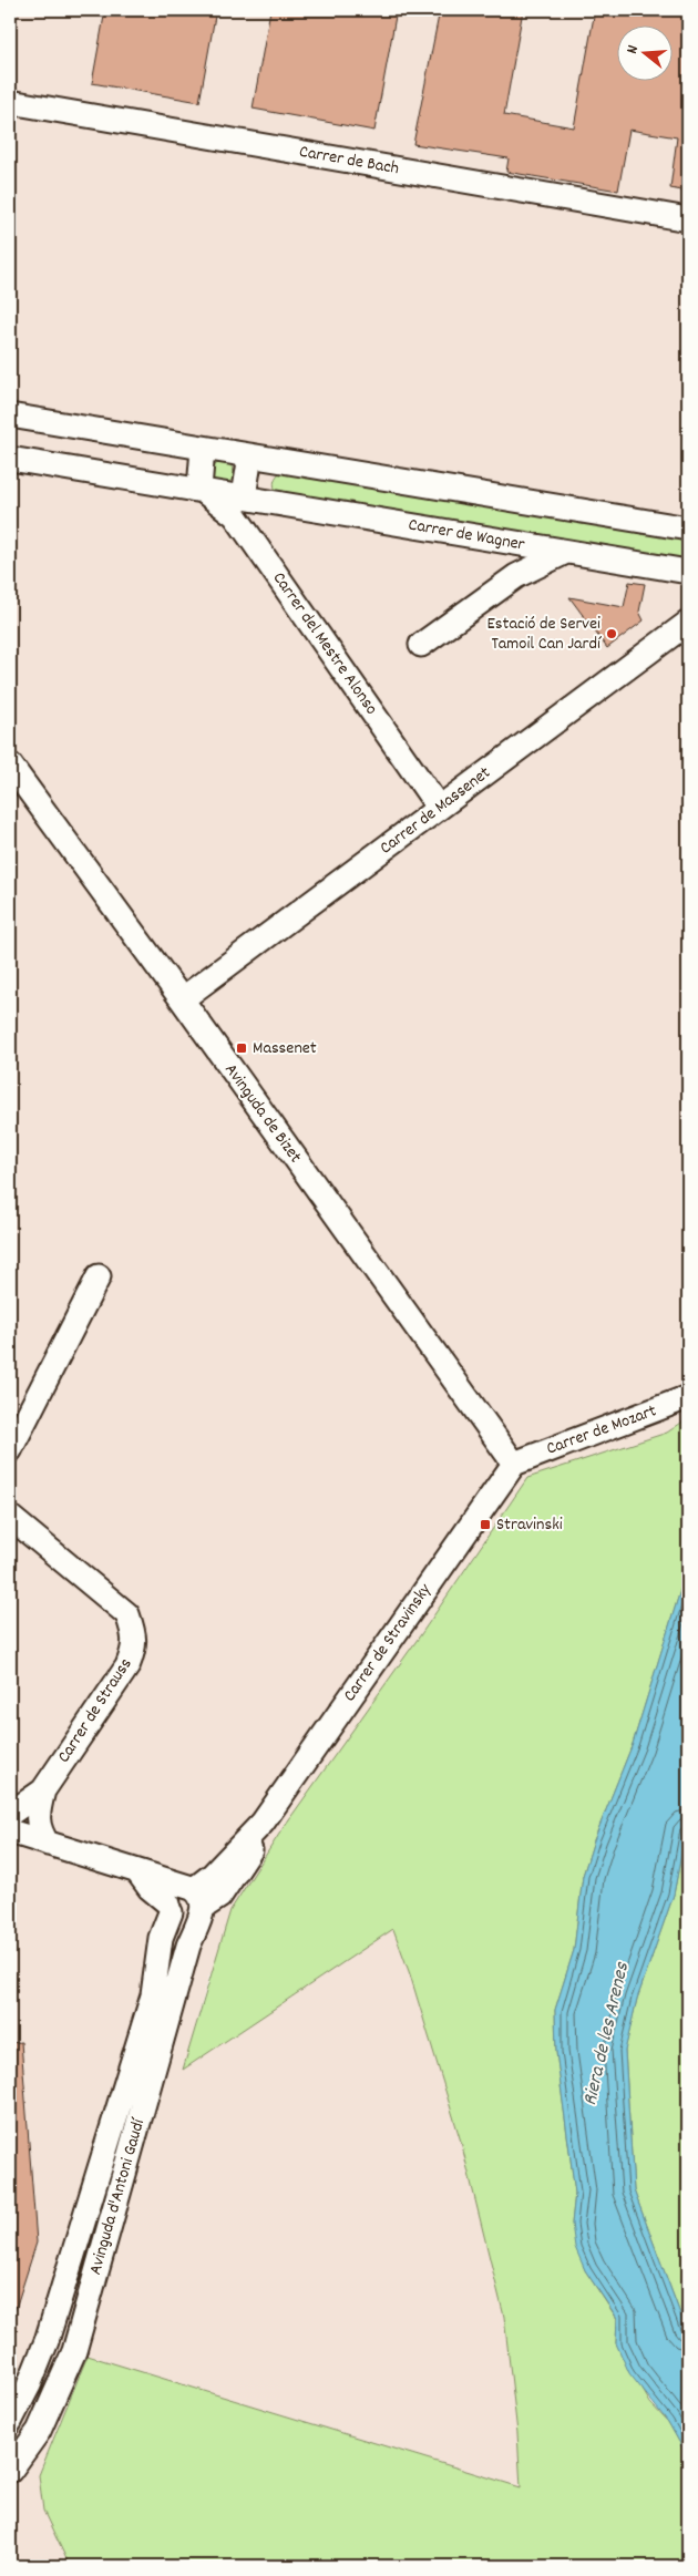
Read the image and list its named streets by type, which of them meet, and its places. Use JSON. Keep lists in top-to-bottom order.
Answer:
{
  "streets": {
    "street": [
      "Carrer de Bach",
      "Carrer de Wagner",
      "Carrer del Mestre Alonso",
      "Carrer de Massenet",
      "Avinguda de Bizet",
      "Carrer de Mozart",
      "Carrer de Stravinsky",
      "Carrer de Strauss",
      "Avinguda d'Antoni Gaudí"
    ]
  },
  "crossings": [
    ["Carrer de Wagner", "Carrer del Mestre Alonso"],
    ["Carrer del Mestre Alonso", "Carrer de Massenet"],
    ["Carrer de Massenet", "Avinguda de Bizet"],
    ["Avinguda de Bizet", "Carrer de Mozart"],
    ["Avinguda de Bizet", "Carrer de Stravinsky"],
    ["Carrer de Mozart", "Carrer de Stravinsky"],
    ["Carrer de Stravinsky", "Avinguda d'Antoni Gaudí"]
  ],
  "water": ["Riera de les Arenes"],
  "places": {
    "other": ["Estació de Servei Tamoil Can Jardí"],
    "transit": ["Massenet", "Stravinski"]
  },
  "north": "left"
}
